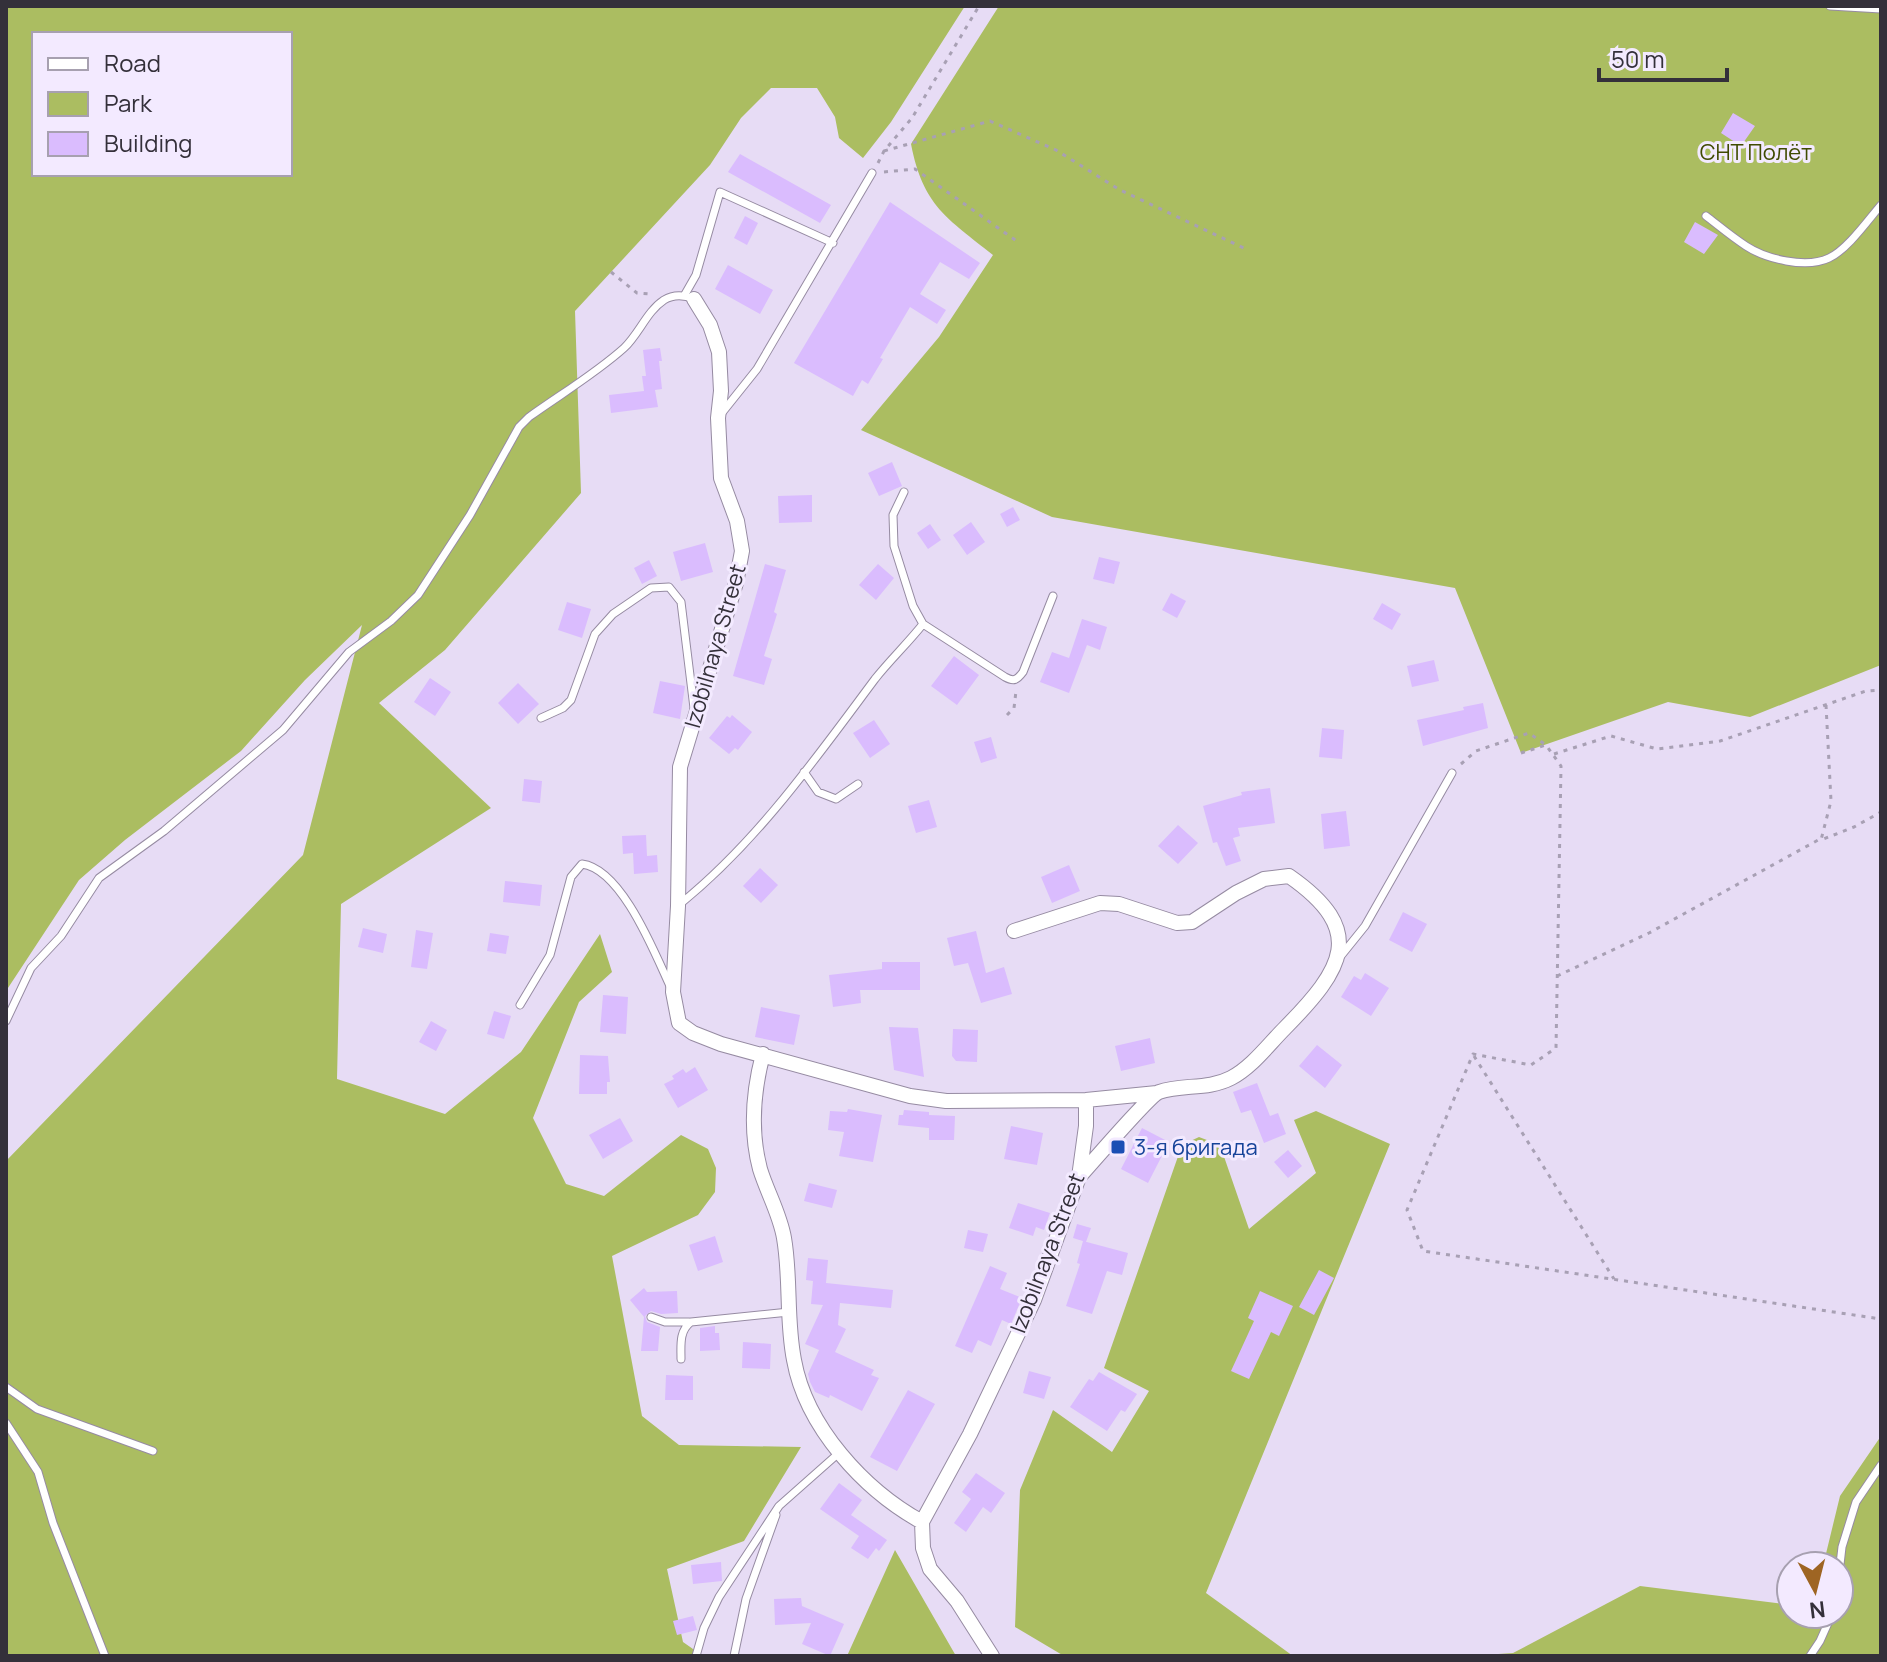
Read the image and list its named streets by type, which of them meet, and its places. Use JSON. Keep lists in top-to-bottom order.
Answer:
{
  "streets": {
    "street": ["Izobilnaya Street"]
  },
  "parks": ["СНТ Полёт"],
  "places": {
    "transit": ["3-я бригада"]
  },
  "legend": ["Road", "Park", "Building"],
  "scale_bar": "50 m",
  "north": "bottom"
}
